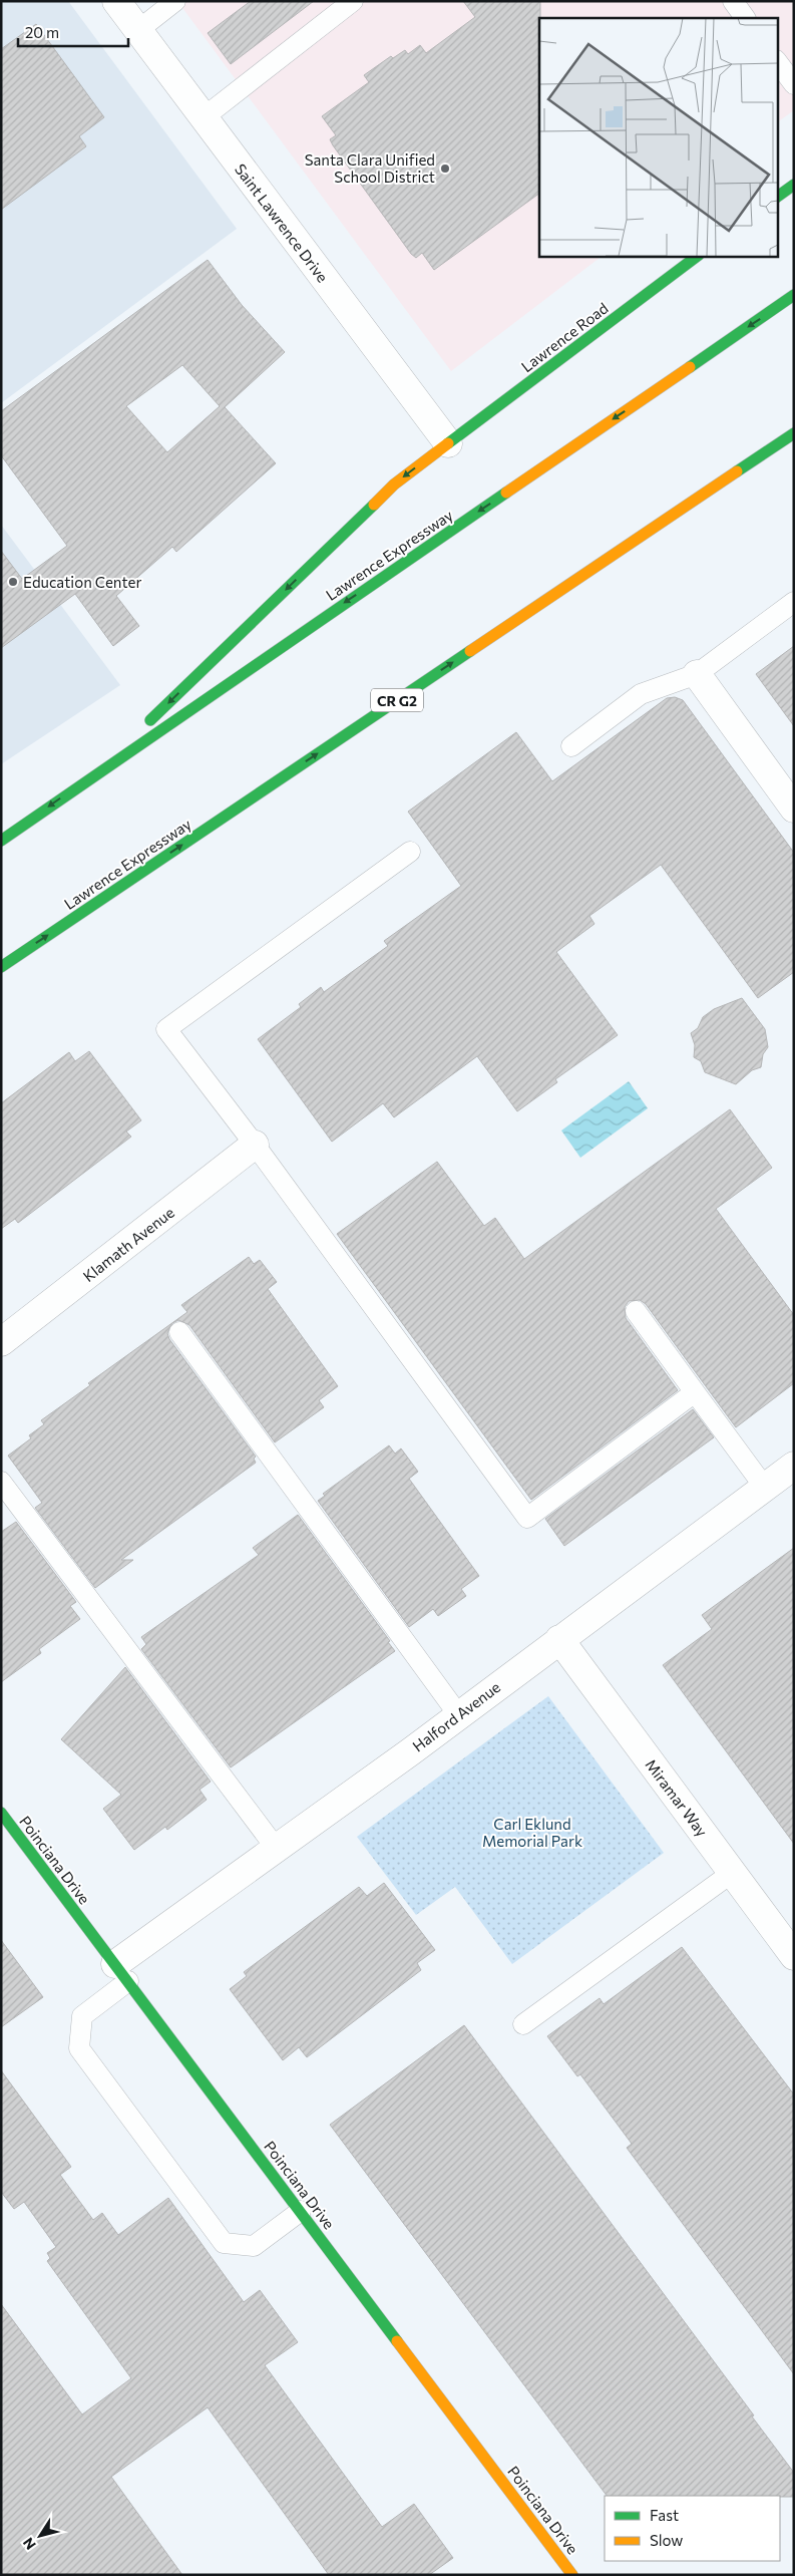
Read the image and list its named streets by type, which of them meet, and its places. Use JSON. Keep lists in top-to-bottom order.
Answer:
{
  "streets": {
    "main road": [
      "Lawrence Road",
      "Lawrence Expressway",
      "CR G2",
      "Poinciana Drive"
    ],
    "street": [
      "Saint Lawrence Drive",
      "Klamath Avenue",
      "Halford Avenue",
      "Miramar Way"
    ]
  },
  "crossings": [
    ["Saint Lawrence Drive", "Lawrence Road"],
    ["Lawrence Road", "Lawrence Expressway"],
    ["Halford Avenue", "Miramar Way"],
    ["Halford Avenue", "Poinciana Drive"]
  ],
  "one_way": ["Lawrence Road"],
  "parks": ["Carl Eklund Memorial Park"],
  "places": ["Santa Clara Unified School District", "Education Center"],
  "legend": ["Fast", "Slow"],
  "scale_bar": "20 m",
  "north": "bottom left"
}
